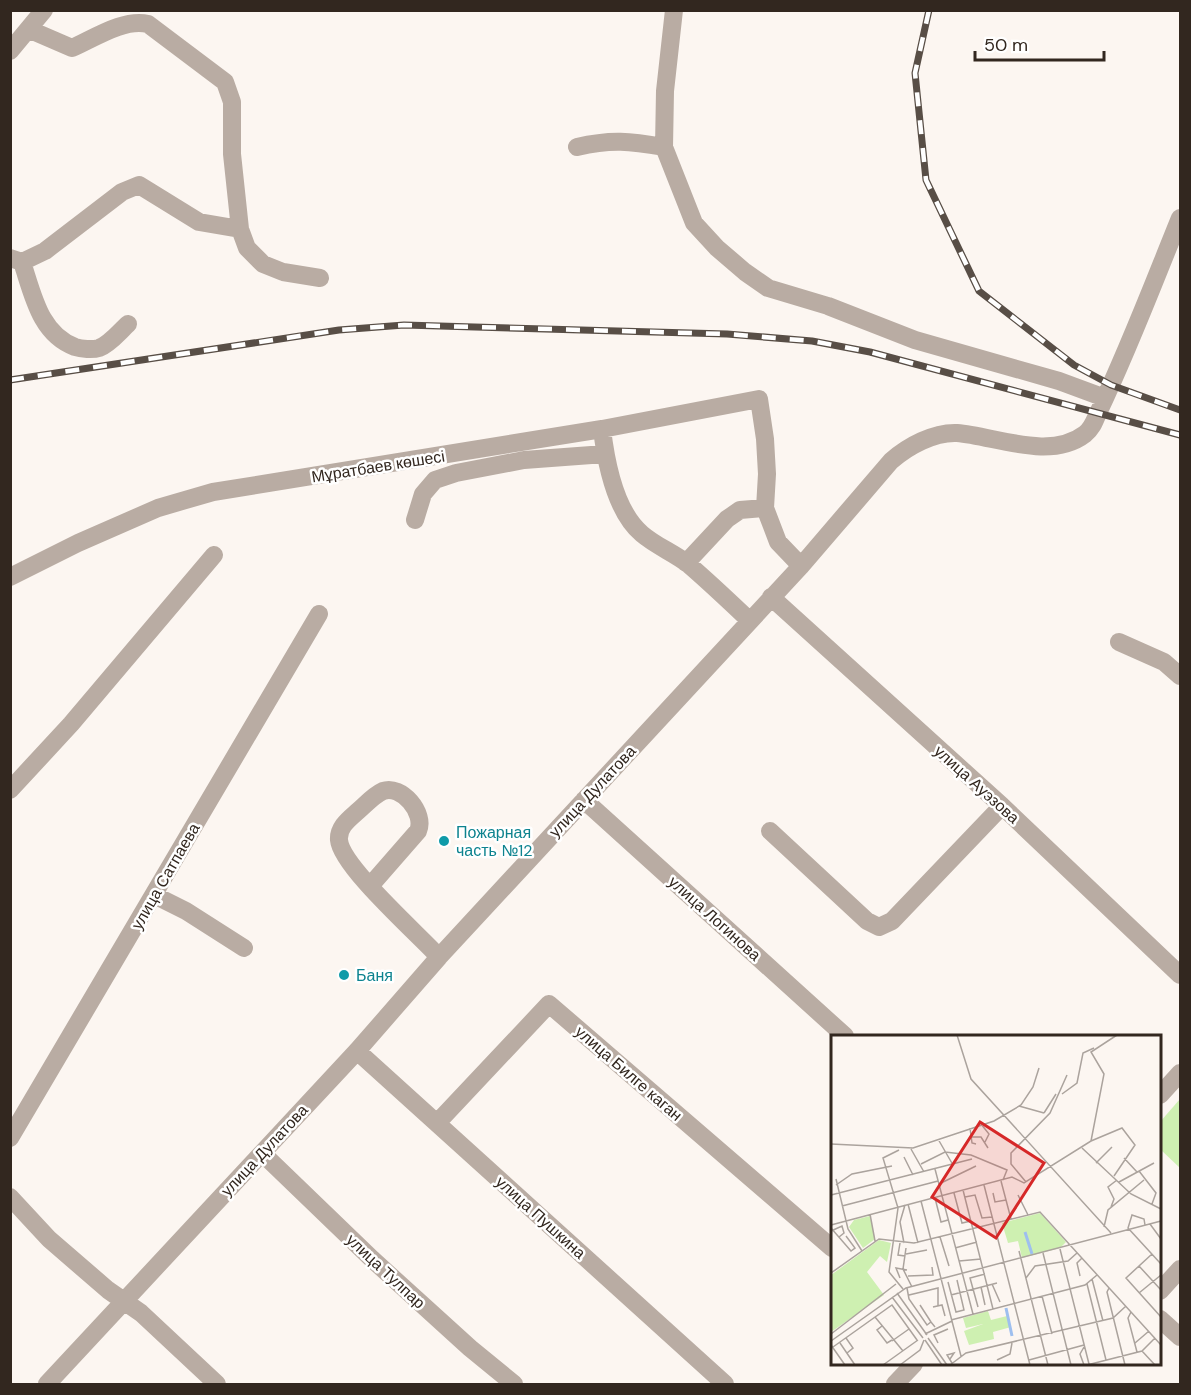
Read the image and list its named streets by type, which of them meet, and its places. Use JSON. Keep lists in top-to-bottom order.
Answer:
{
  "streets": {
    "street": [
      "Мұратбаев көшесі",
      "улица Ауэзова",
      "улица Дулатова",
      "улица Сатпаева",
      "улица Логинова",
      "улица Билге каган",
      "улица Пушкина",
      "улица Тулпар"
    ]
  },
  "crossings": [
    ["улица Ауэзова", "улица Дулатова"],
    ["улица Дулатова", "улица Логинова"],
    ["улица Дулатова", "улица Пушкина"],
    ["улица Дулатова", "улица Тулпар"],
    ["улица Билге каган", "улица Пушкина"]
  ],
  "places": ["Пожарная часть №12", "Баня"],
  "scale_bar": "50 m"
}
